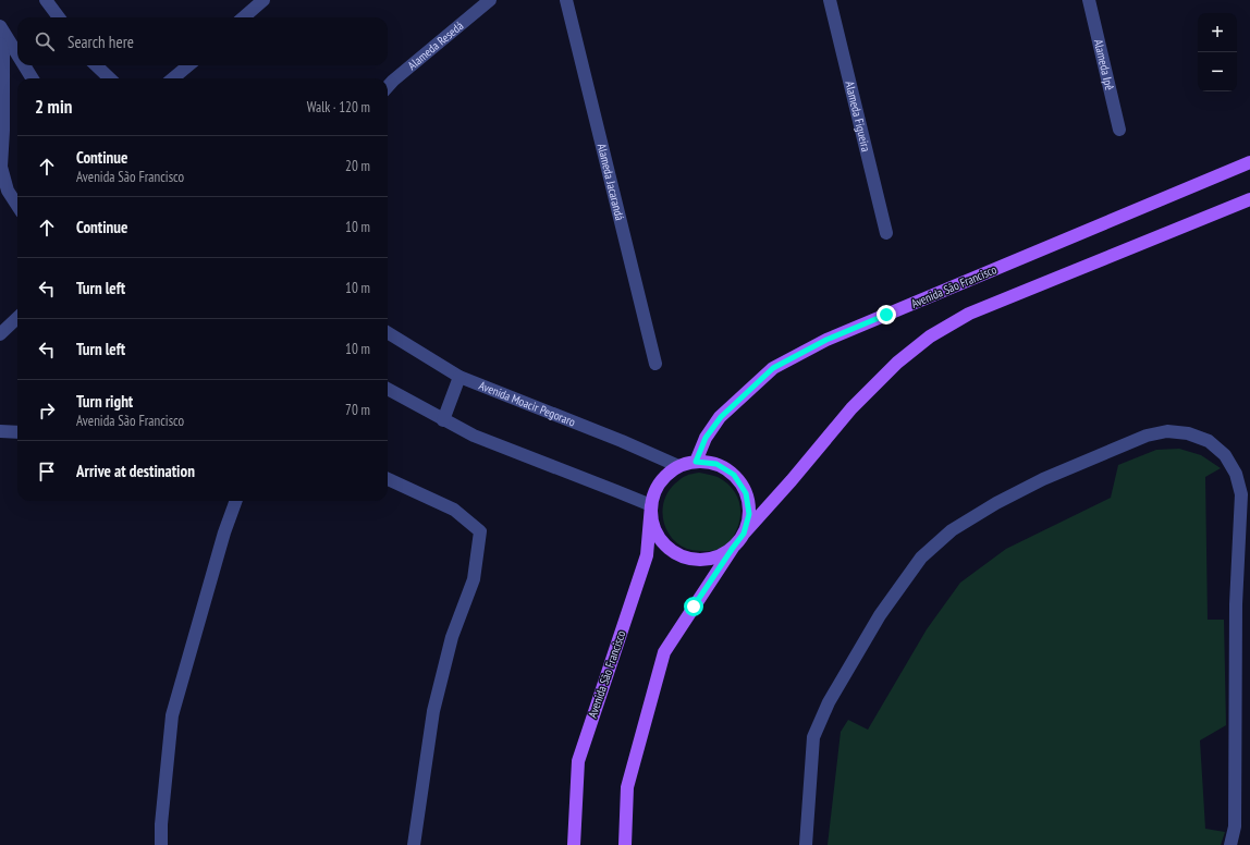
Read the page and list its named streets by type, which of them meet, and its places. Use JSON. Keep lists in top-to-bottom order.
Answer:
{
  "streets": {
    "main road": ["Avenida São Francisco"],
    "street": [
      "Alameda Resedá",
      "Alameda Ipê",
      "Alameda Figueira",
      "Alameda Jacarandá",
      "Avenida Moacir Pegoraro"
    ]
  },
  "crossings": [
    ["Avenida São Francisco", "Avenida Moacir Pegoraro"]
  ],
  "page": {
    "map_buttons": ["+", "−"],
    "search": "Search here",
    "heading": ["2 min", "Walk · 120 m"],
    "list": [
      ["Continue", "Avenida São Francisco", "20 m"],
      ["Continue", "10 m"],
      ["Turn left", "10 m"],
      ["Turn left", "10 m"],
      ["Turn right", "Avenida São Francisco", "70 m"],
      "Arrive at destination"
    ]
  }
}
